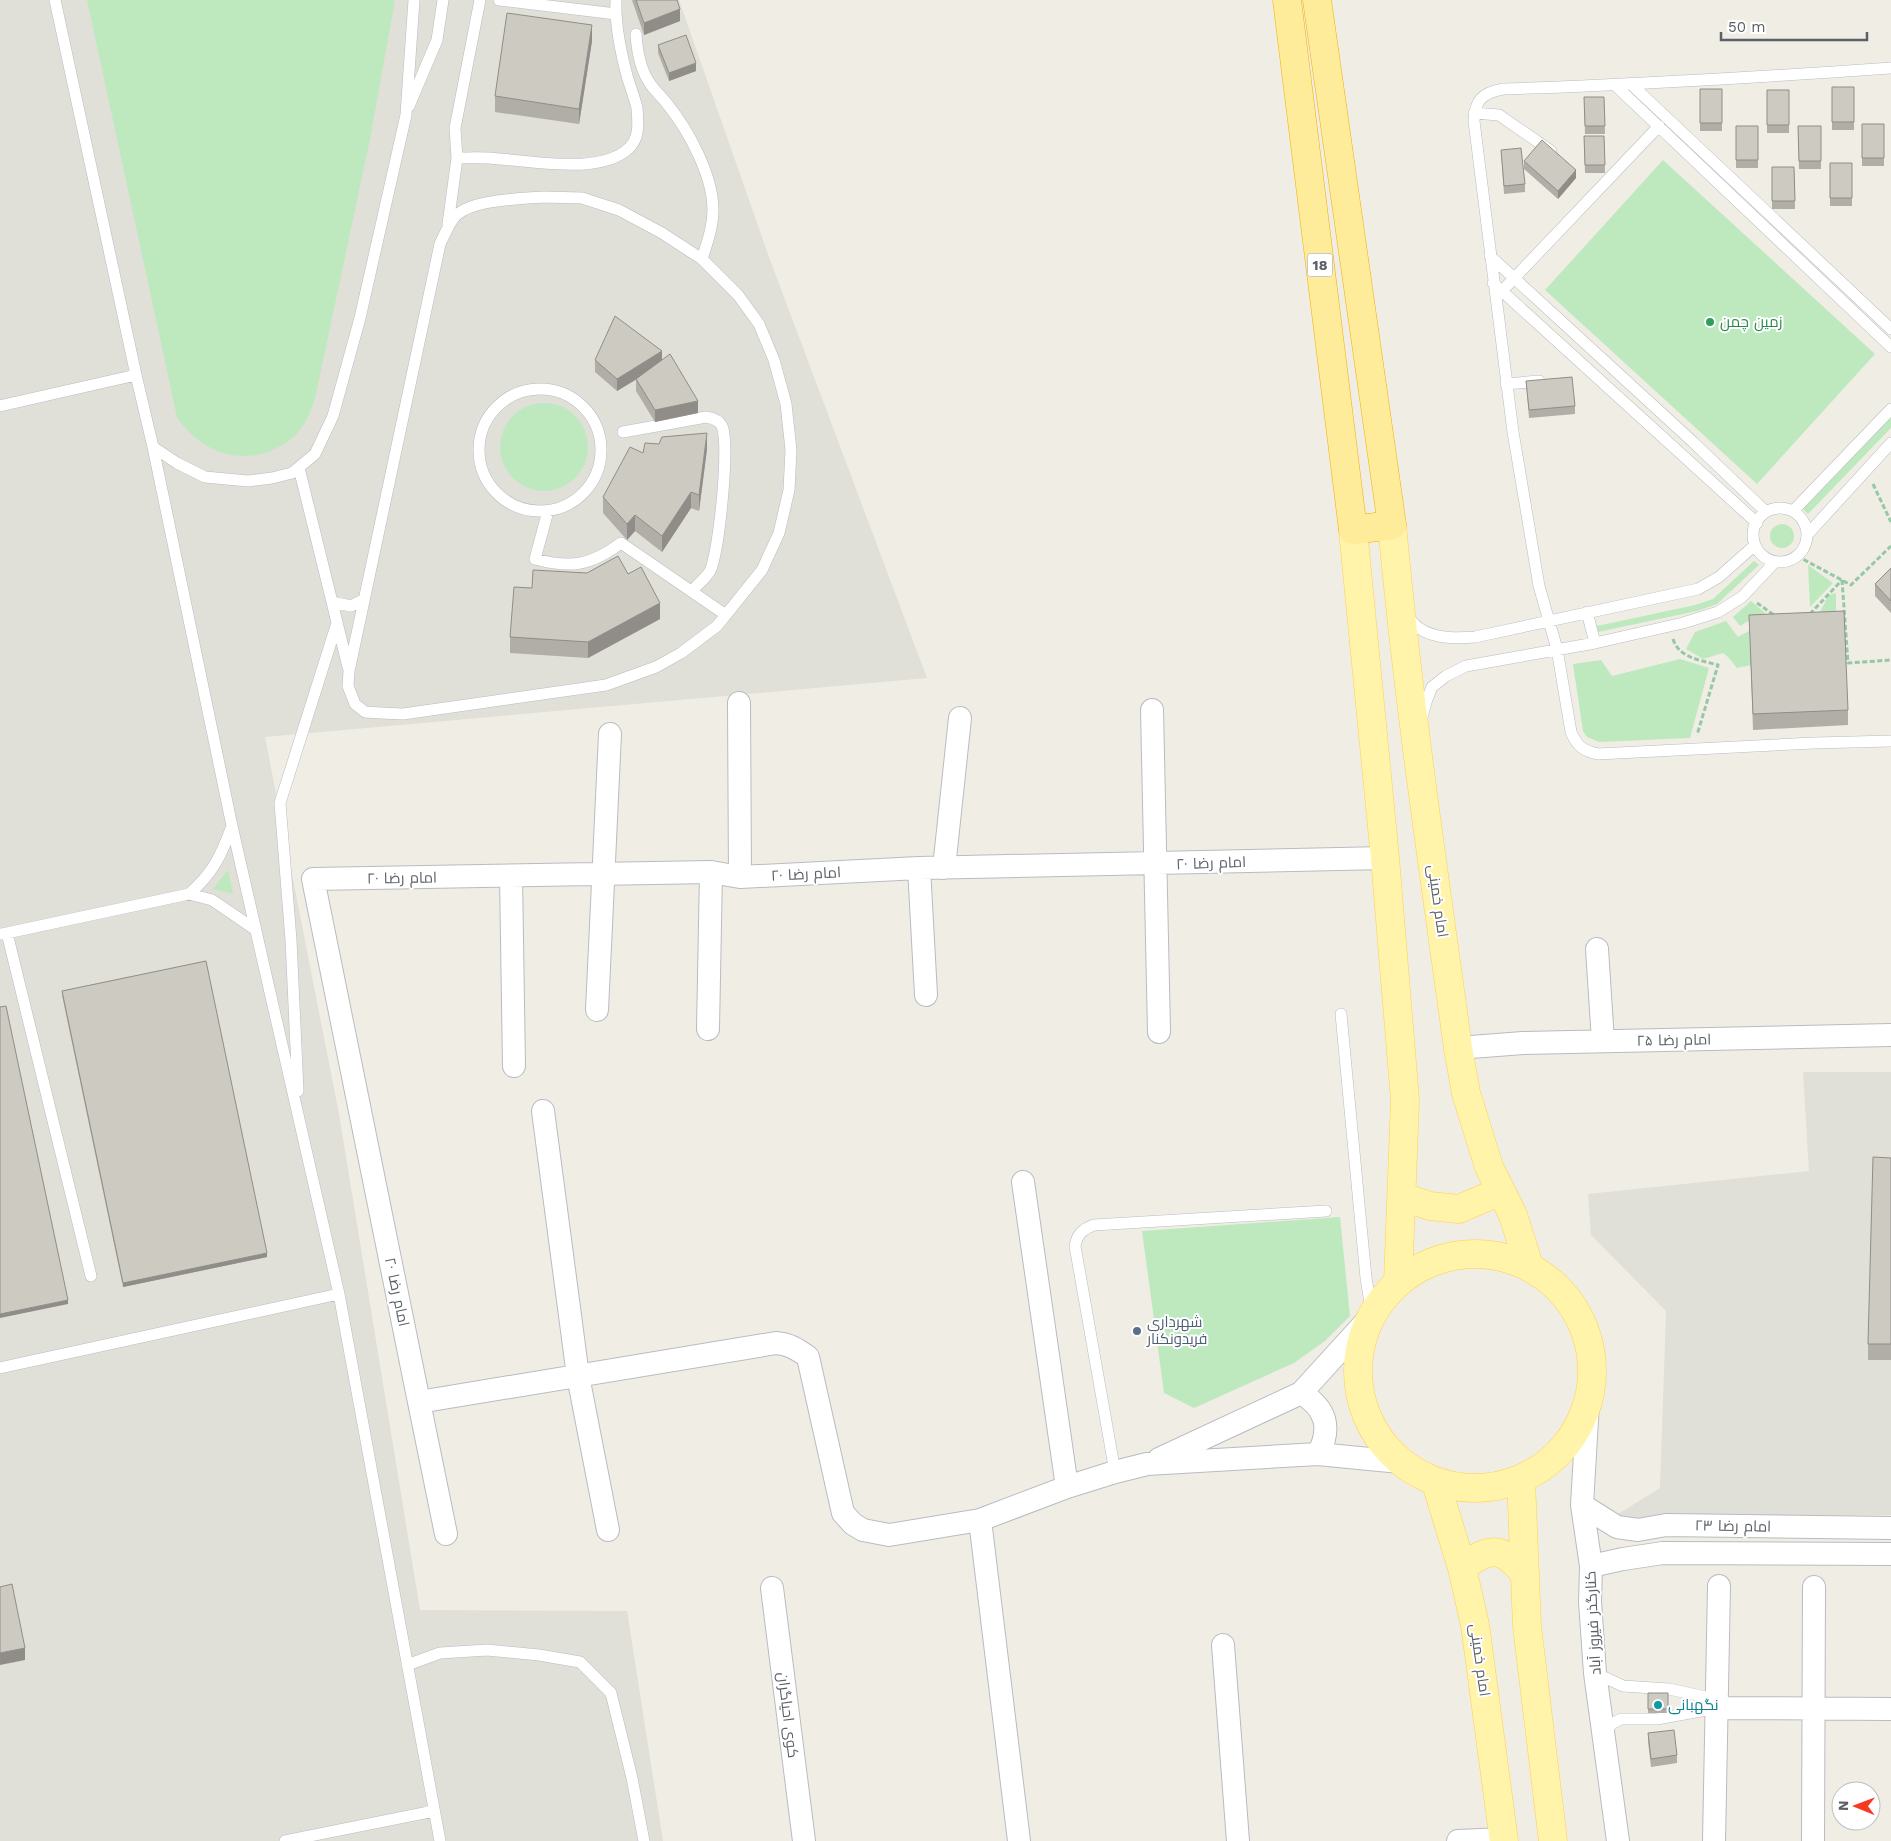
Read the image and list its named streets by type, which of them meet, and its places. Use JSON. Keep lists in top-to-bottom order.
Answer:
{
  "streets": {
    "highway": ["18"],
    "main road": ["امام خمینی"],
    "street": [
      "امام رضا ۲۰",
      "امام رضا ۲۵",
      "امام رضا ۲۳",
      "کنارگذر فیروز آباد",
      "کوی احیاگران"
    ]
  },
  "crossings": [
    ["18", "امام خمینی"],
    ["امام خمینی", "امام رضا ۲۵"],
    ["امام رضا ۲۳", "کنارگذر فیروز آباد"]
  ],
  "places": ["زمین چمن", "شهرداری فریدونکنار", "نگهبانی"],
  "scale_bar": "50 m",
  "north": "left"
}
